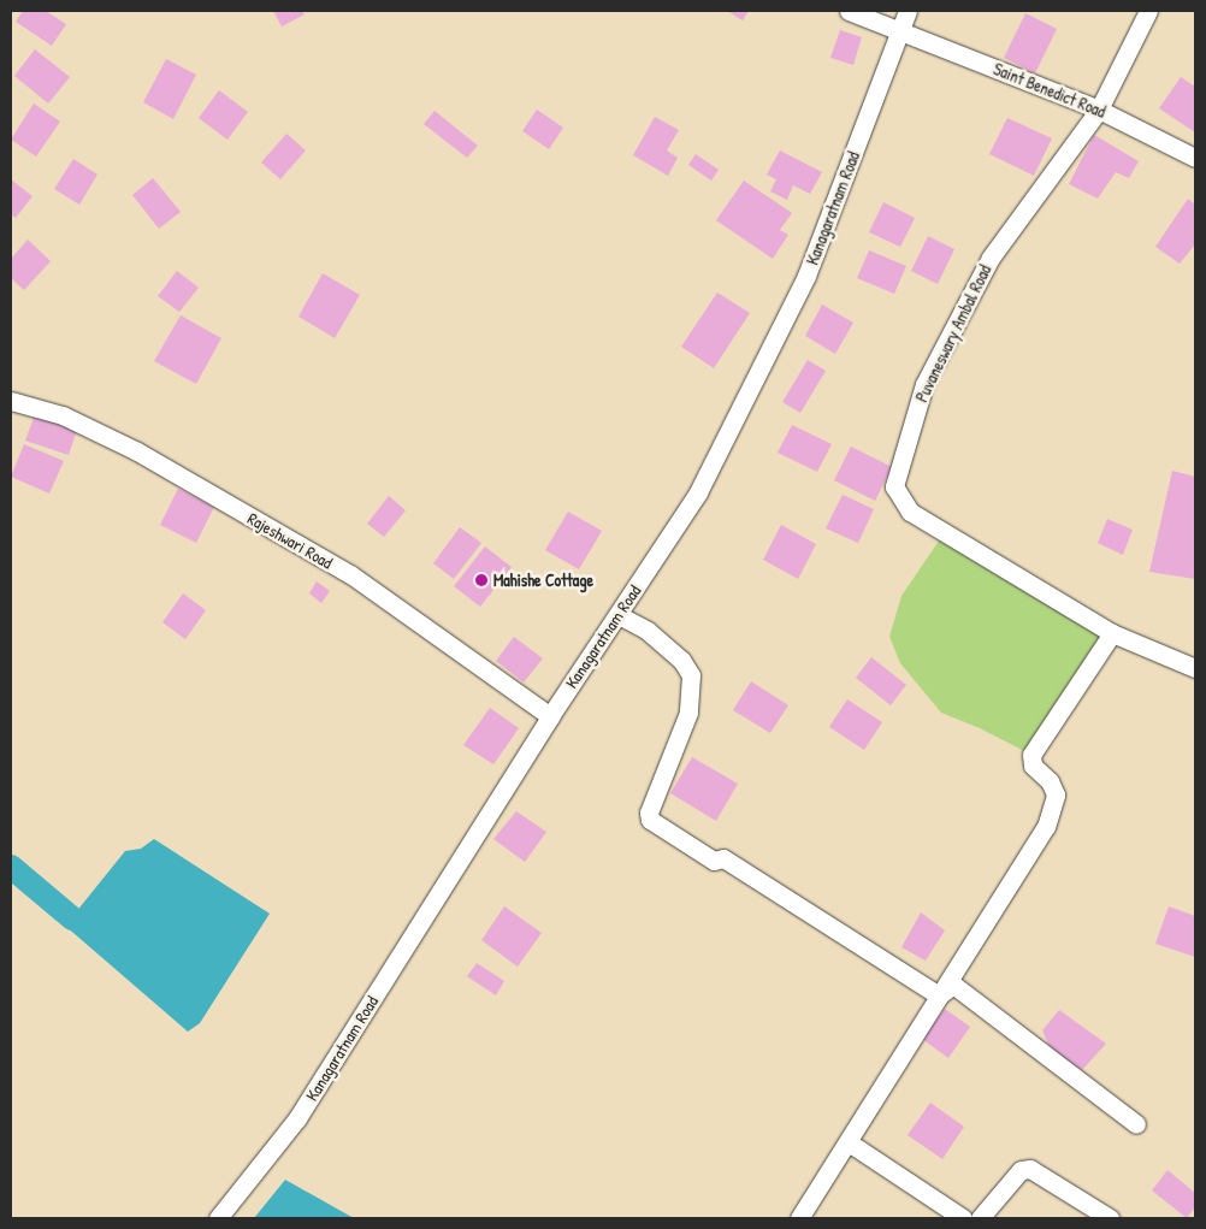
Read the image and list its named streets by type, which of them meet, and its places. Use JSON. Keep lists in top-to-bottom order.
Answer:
{
  "streets": {
    "street": [
      "Saint Benedict Road",
      "Kanagaratnam Road",
      "Puvaneswary Ambal Road",
      "Rajeshwari Road"
    ]
  },
  "crossings": [
    ["Saint Benedict Road", "Kanagaratnam Road"],
    ["Saint Benedict Road", "Puvaneswary Ambal Road"],
    ["Kanagaratnam Road", "Rajeshwari Road"]
  ],
  "places": ["Mahishe Cottage"]
}
